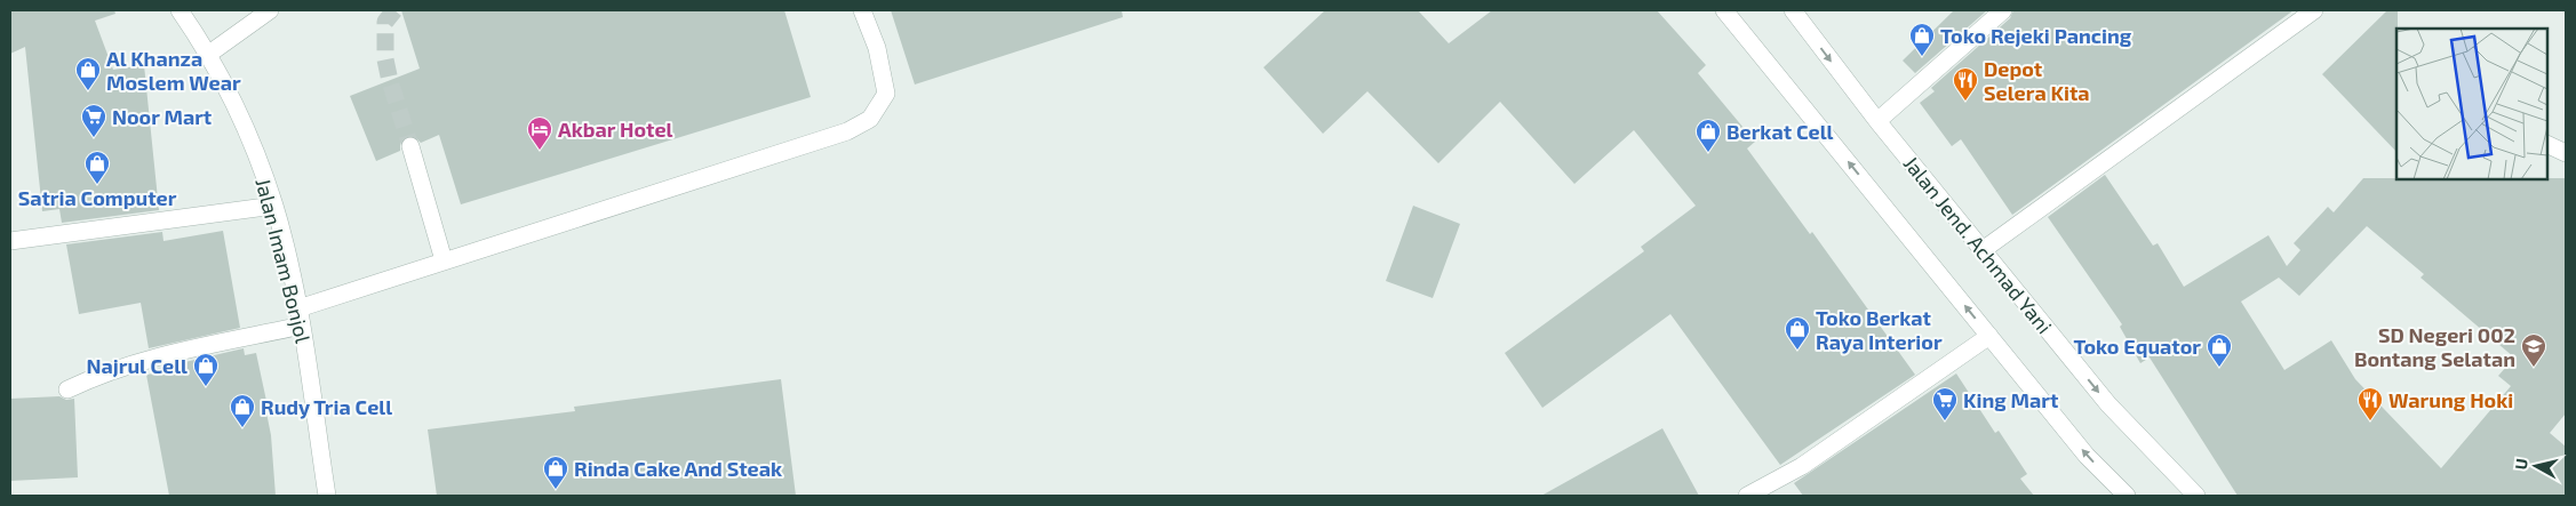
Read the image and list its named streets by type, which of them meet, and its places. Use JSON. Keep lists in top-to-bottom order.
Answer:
{
  "streets": {
    "street": ["Jalan Jend. Achmad Yani", "Jalan Imam Bonjol"]
  },
  "places": {
    "shop": [
      "Toko Rejeki Pancing",
      "Al Khanza Moslem Wear",
      "Berkat Cell",
      "Satria Computer",
      "Toko Berkat Raya Interior",
      "Toko Equator",
      "Najrul Cell",
      "Rudy Tria Cell",
      "Rinda Cake And Steak"
    ],
    "restaurant": ["Depot Selera Kita", "Warung Hoki"],
    "supermarket": ["Noor Mart", "King Mart"],
    "hotel": ["Akbar Hotel"],
    "school or university": ["SD Negeri 002 Bontang Selatan"]
  },
  "north": "left"
}
